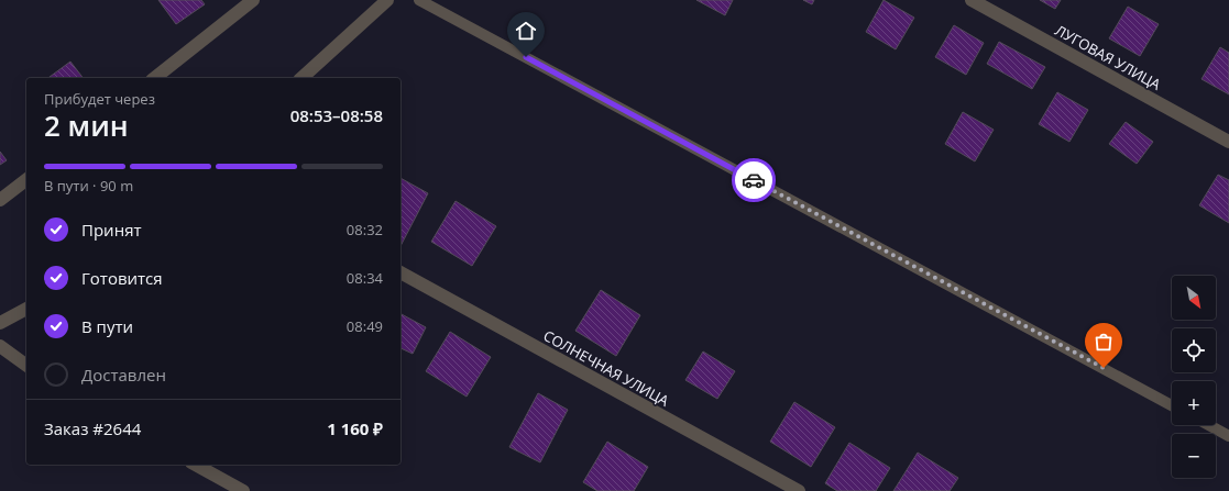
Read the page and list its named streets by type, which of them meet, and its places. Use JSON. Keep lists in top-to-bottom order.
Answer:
{
  "streets": {
    "street": ["ЛУГОВАЯ УЛИЦА", "СОЛНЕЧНАЯ УЛИЦА"]
  },
  "north": "bottom right",
  "page": {
    "heading": ["2 мин", "Прибудет через", "08:53–08:58"],
    "panel": ["Заказ #2644", "1 160 ₽"],
    "bar": "В пути · 90 m",
    "list": [
      ["Принят", "08:32"],
      ["Готовится", "08:34"],
      ["В пути", "08:49"],
      "Доставлен"
    ],
    "map_buttons": ["+", "−"]
  }
}
